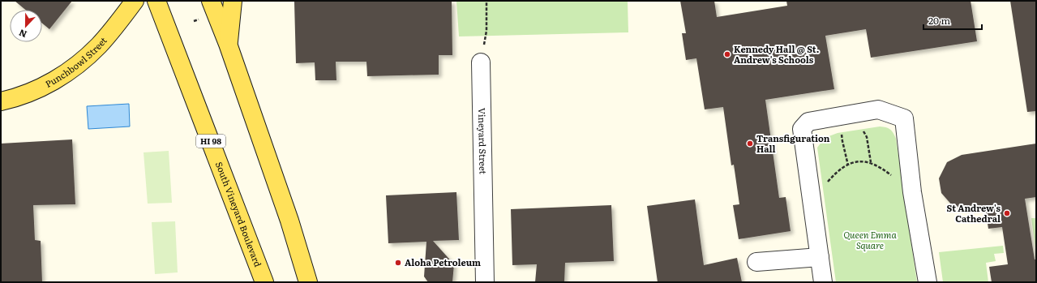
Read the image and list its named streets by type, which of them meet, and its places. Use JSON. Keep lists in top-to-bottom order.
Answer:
{
  "streets": {
    "main road": ["Punchbowl Street", "HI 98", "South Vineyard Boulevard"],
    "street": ["Vineyard Street"]
  },
  "parks": ["Queen Emma Square"],
  "places": [
    "Kennedy Hall @ St. Andrew's Schools",
    "Transfiguration Hall",
    "St Andrew's Cathedral",
    "Aloha Petroleum"
  ],
  "scale_bar": "20 m",
  "north": "bottom"
}
